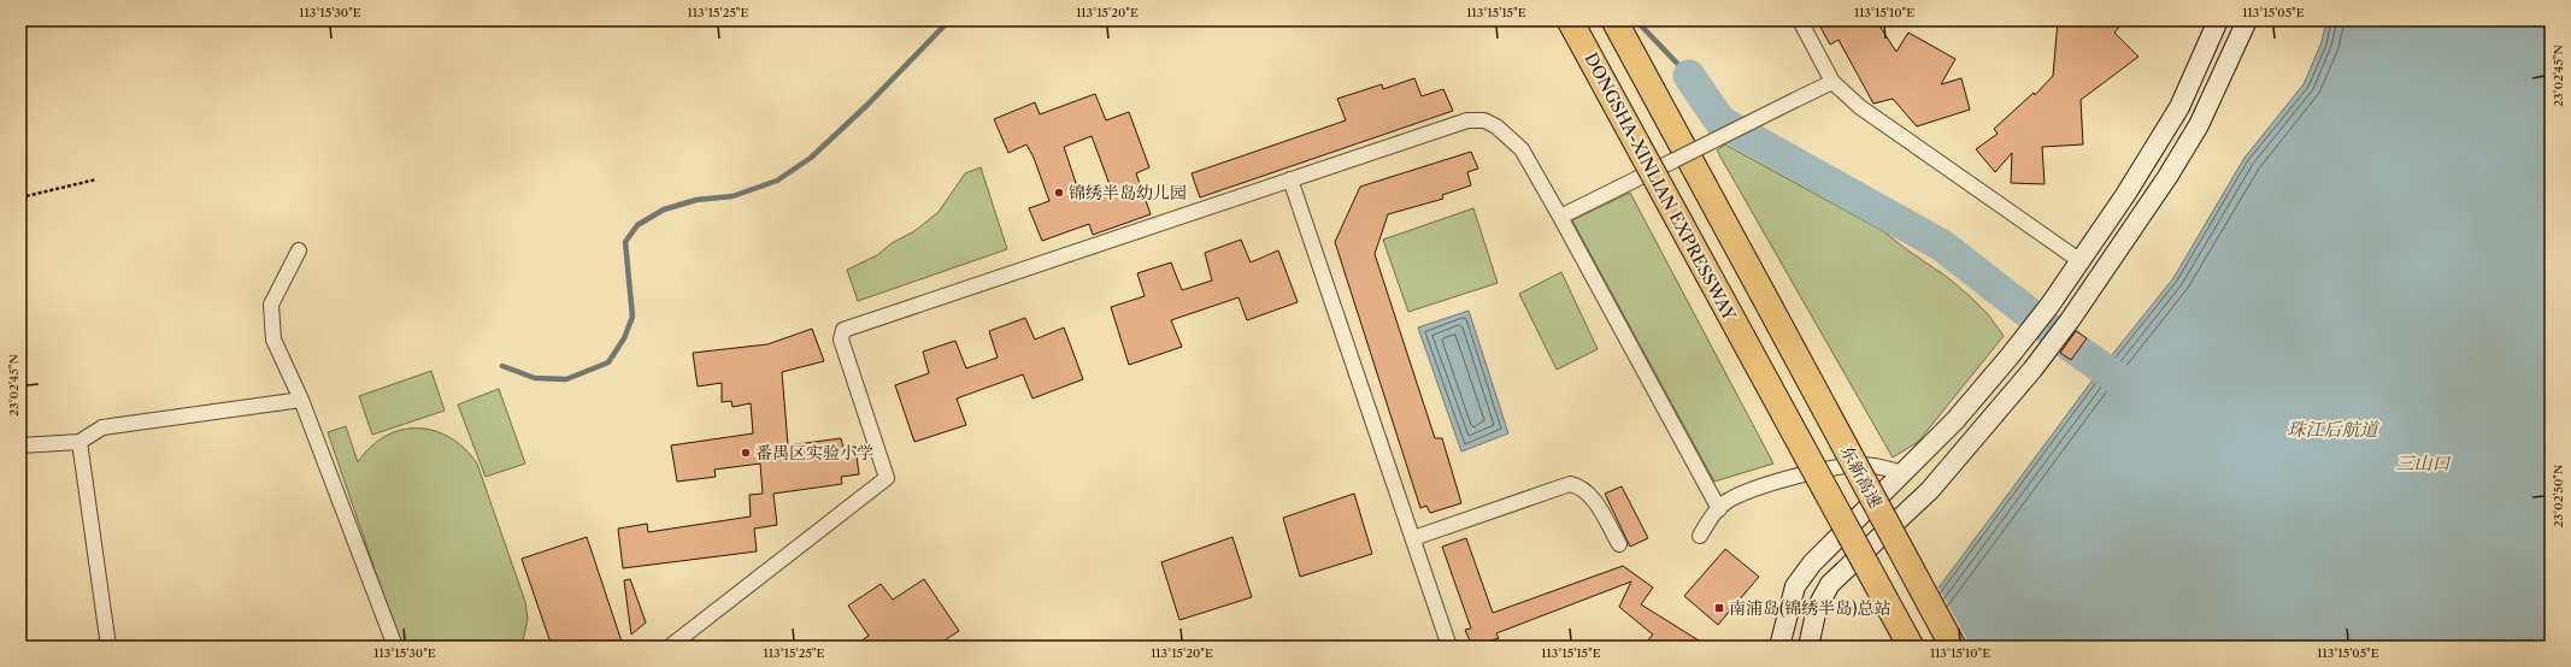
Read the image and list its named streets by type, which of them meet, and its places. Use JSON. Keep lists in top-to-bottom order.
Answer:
{
  "streets": {
    "highway": ["东新高速"]
  },
  "water": ["珠江后航道", "三山口"],
  "places": {
    "other": ["锦绣半岛幼儿园", "番禺区实验小学"],
    "transit": ["南浦岛(锦绣半岛)总站"]
  },
  "coordinates": [
    "113°15'30\"E",
    "113°15'25\"E",
    "113°15'20\"E",
    "113°15'15\"E",
    "113°15'10\"E",
    "113°15'05\"E",
    "23°02'45\"N",
    "23°02'50\"N"
  ]
}
